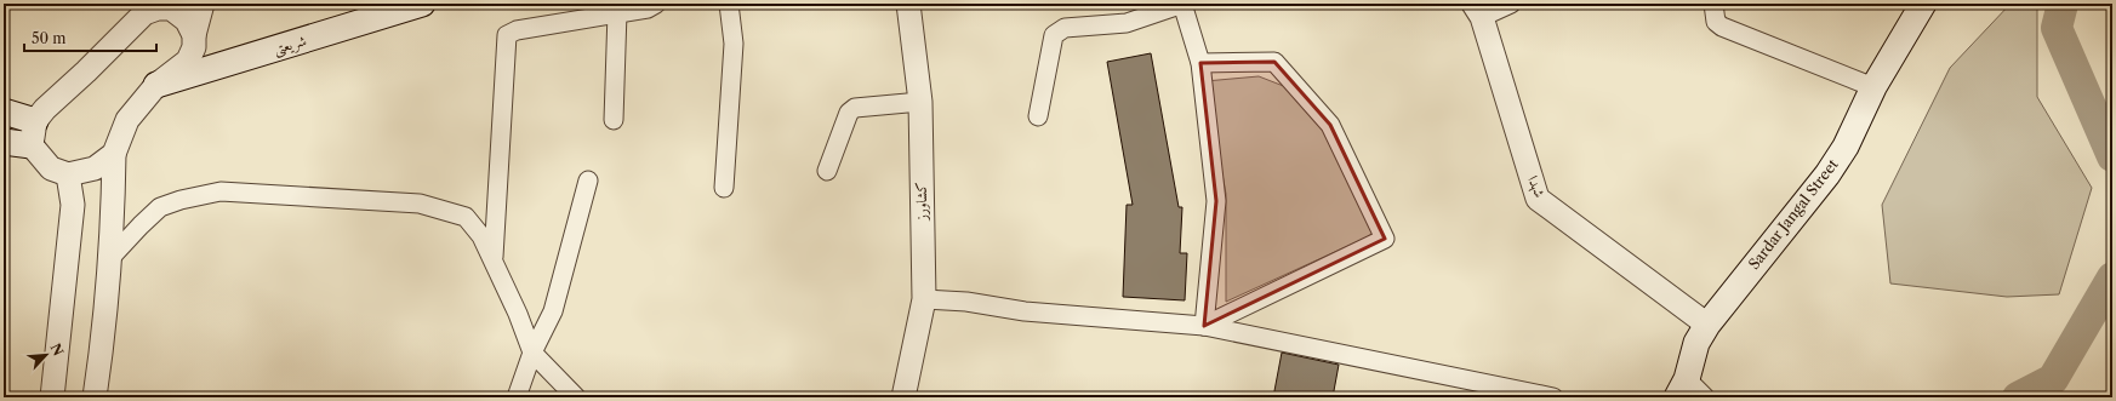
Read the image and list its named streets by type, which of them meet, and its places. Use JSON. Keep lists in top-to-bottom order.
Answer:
{
  "streets": {
    "main road": ["شریعتی", "Sardar Jangal Street"],
    "street": ["شهدا", "کشاورز"]
  },
  "crossings": [
    ["شهدا", "Sardar Jangal Street"]
  ],
  "scale_bar": "50 m",
  "north": "top right"
}
